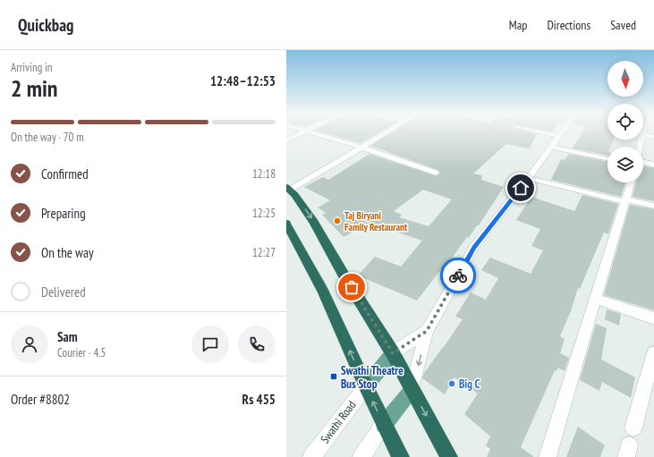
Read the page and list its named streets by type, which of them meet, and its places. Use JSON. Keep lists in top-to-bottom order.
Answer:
{
  "streets": {
    "street": ["Swathi Road"]
  },
  "places": {
    "other": ["Taj Biryani Family Restaurant", "Big C"],
    "transit": ["Swathi Theatre Bus Stop"]
  },
  "north": "bottom",
  "page": {
    "header": "Quickbag",
    "nav": ["Map", "Directions", "Saved"],
    "heading": ["2 min", "Arriving in", "12:48–12:53"],
    "panel": [
      "Sam",
      "Courier · 4.5",
      "Order #8802",
      "Rs 455"
    ],
    "bar": "On the way · 70 m",
    "list": [
      ["Confirmed", "12:18"],
      ["Preparing", "12:25"],
      ["On the way", "12:27"],
      "Delivered"
    ]
  }
}
